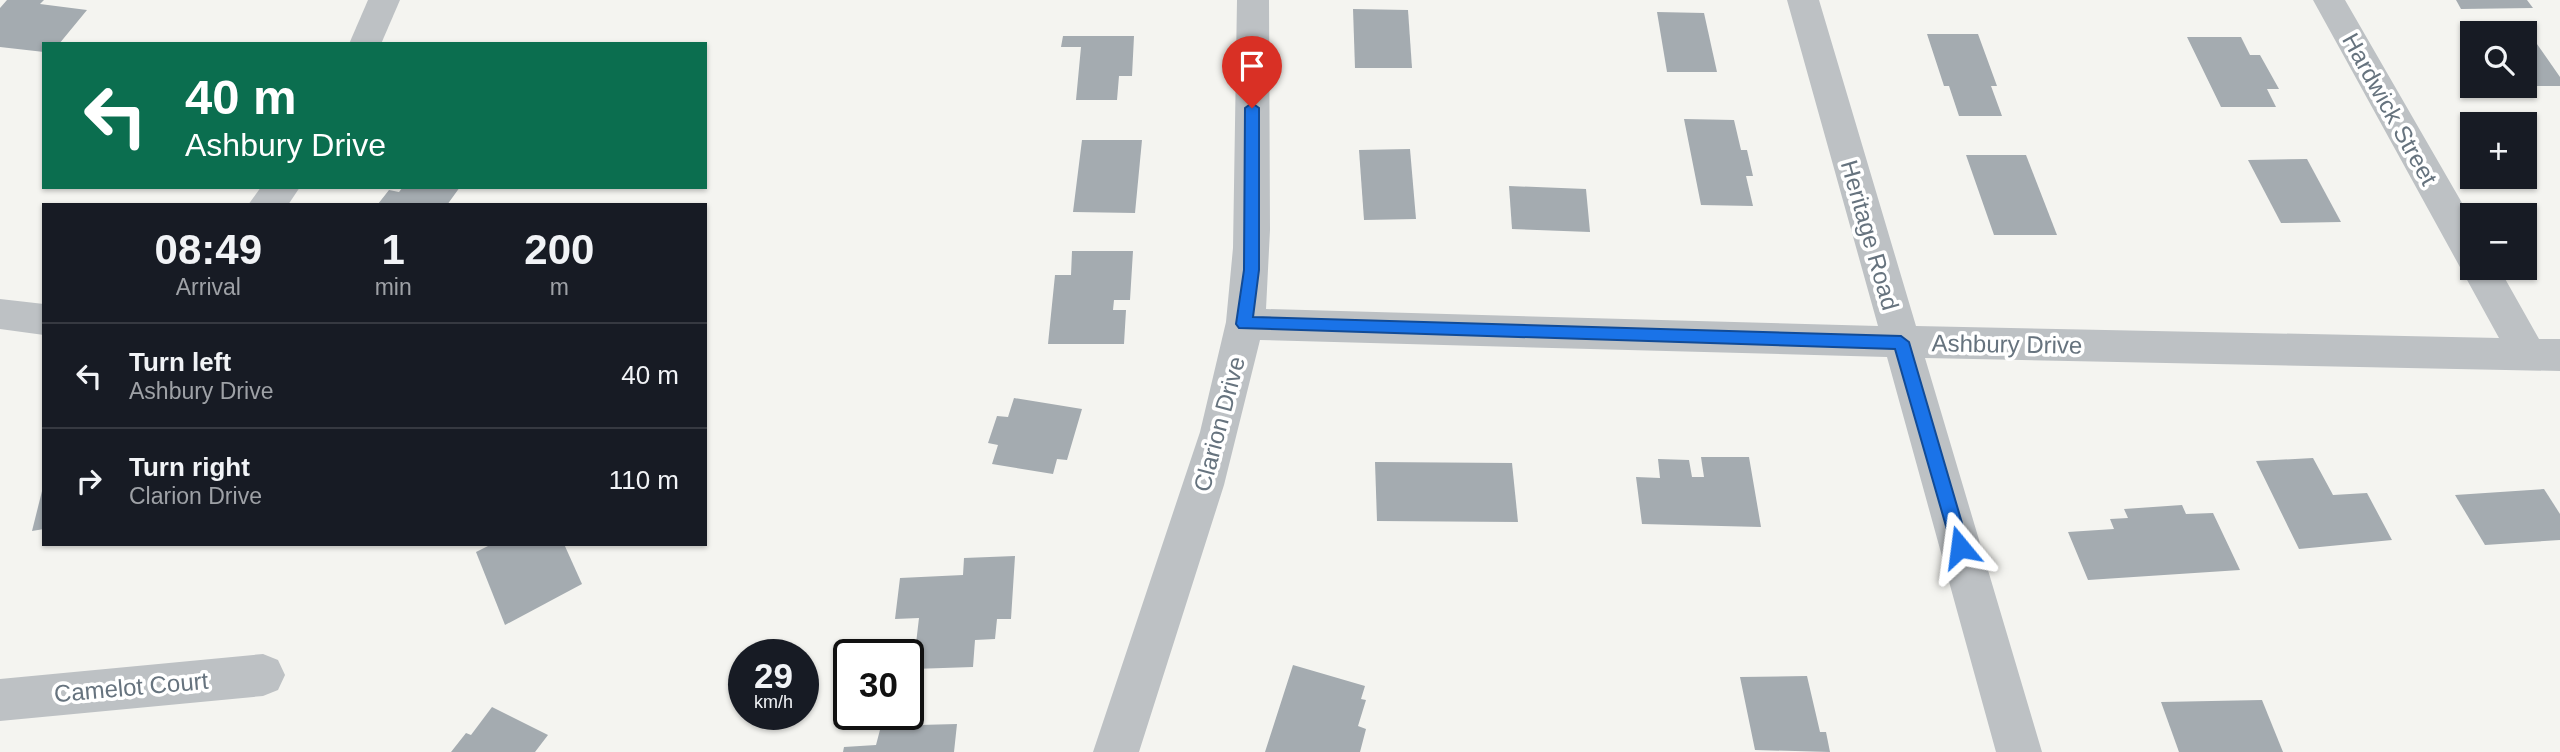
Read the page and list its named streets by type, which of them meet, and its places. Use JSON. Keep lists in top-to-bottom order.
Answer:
{
  "streets": {
    "street": [
      "Hardwick Street",
      "Heritage Road",
      "Ashbury Drive",
      "Clarion Drive",
      "Camelot Court"
    ]
  },
  "crossings": [
    ["Heritage Road", "Ashbury Drive"],
    ["Ashbury Drive", "Clarion Drive"]
  ],
  "page": {
    "map_buttons": ["+", "−"],
    "turn": ["40 m", "Ashbury Drive"],
    "eta": [
      "08:49",
      "Arrival",
      "1",
      "min",
      "200",
      "m"
    ],
    "list": [
      {
        "name": "Turn left",
        "note": "Ashbury Drive",
        "value": "40 m"
      },
      {
        "name": "Turn right",
        "note": "Clarion Drive",
        "value": "110 m"
      }
    ],
    "speed": "29 km/h",
    "limit": "30"
  }
}
